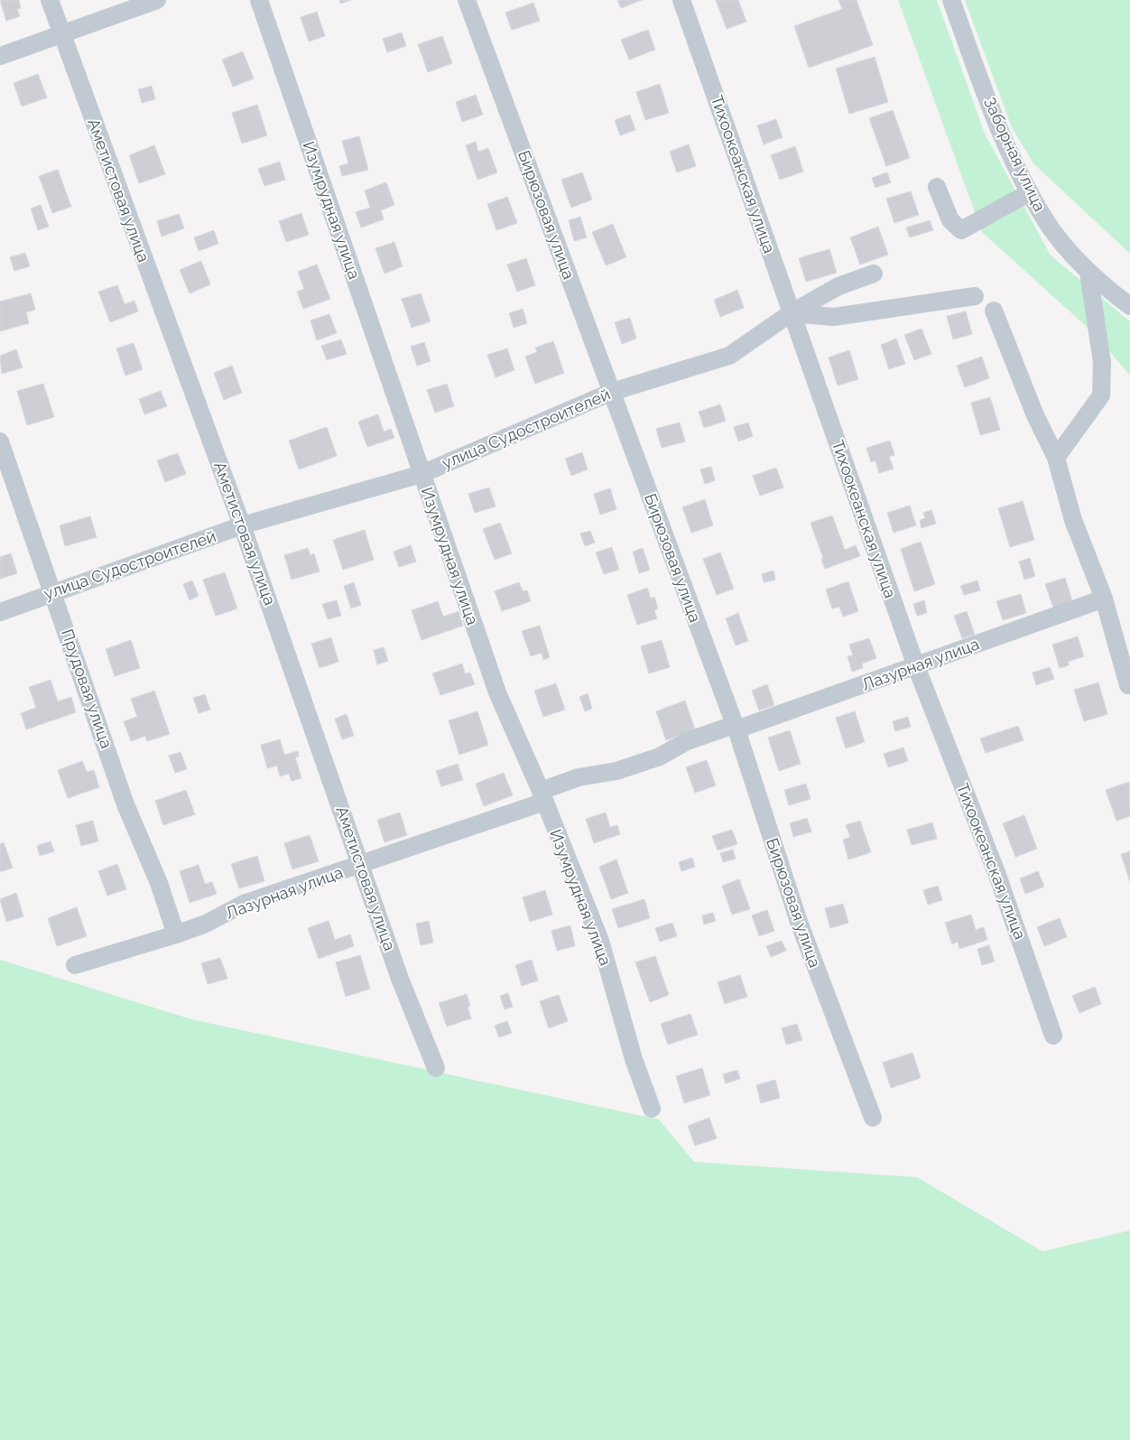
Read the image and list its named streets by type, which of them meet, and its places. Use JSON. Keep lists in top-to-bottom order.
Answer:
{
  "streets": {
    "street": [
      "Заборная улица",
      "Тихоокеанская улица",
      "Аметистовая улица",
      "Изумрудная улица",
      "Бирюзовая улица",
      "улица Судостроителей",
      "Лазурная улица",
      "Прудовая улица"
    ]
  },
  "crossings": [
    ["Тихоокеанская улица", "улица Судостроителей"],
    ["Тихоокеанская улица", "Лазурная улица"],
    ["Аметистовая улица", "улица Судостроителей"],
    ["Аметистовая улица", "Лазурная улица"],
    ["Изумрудная улица", "улица Судостроителей"],
    ["Изумрудная улица", "Лазурная улица"],
    ["Бирюзовая улица", "улица Судостроителей"],
    ["Бирюзовая улица", "Лазурная улица"],
    ["улица Судостроителей", "Прудовая улица"],
    ["Лазурная улица", "Прудовая улица"]
  ]
}
